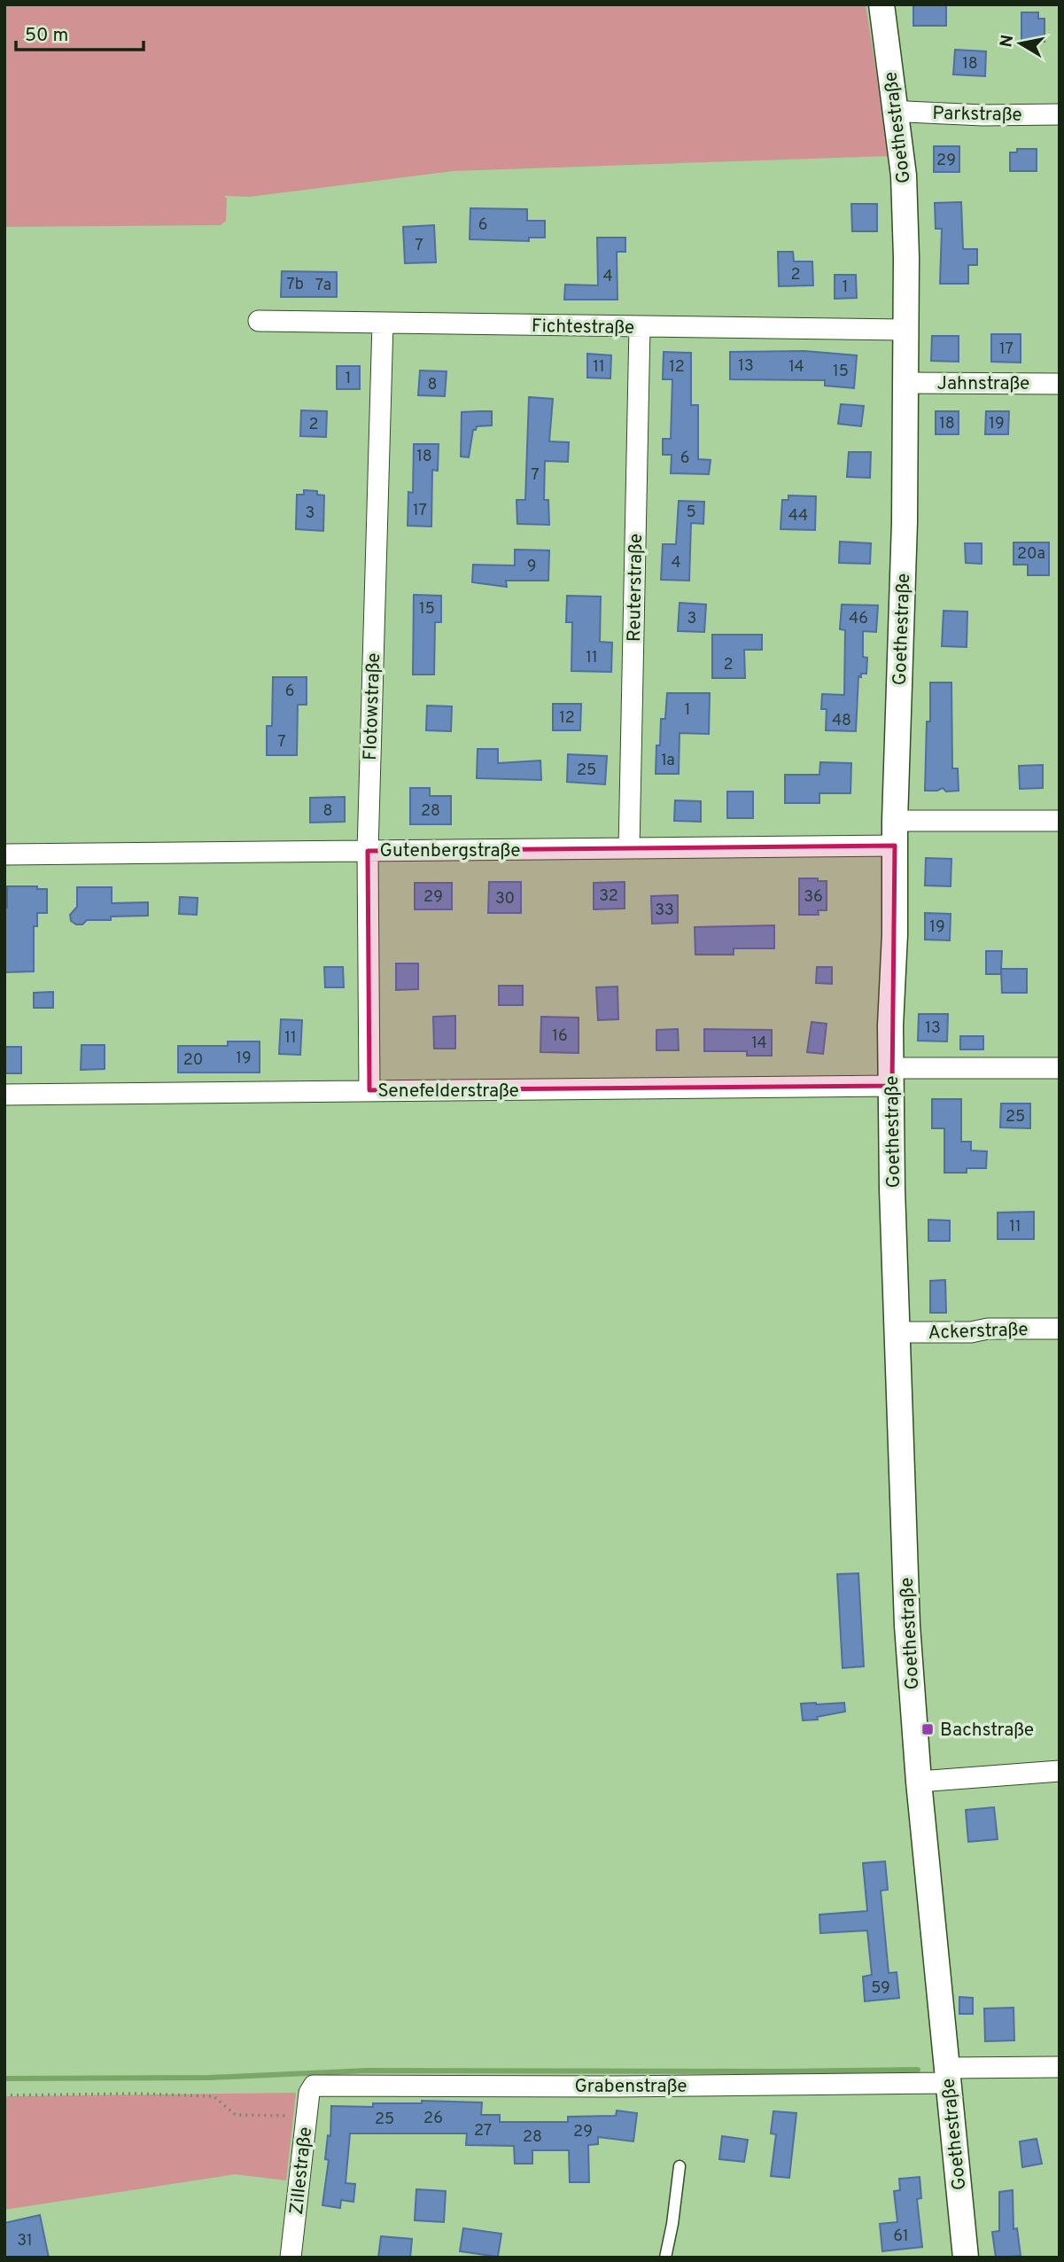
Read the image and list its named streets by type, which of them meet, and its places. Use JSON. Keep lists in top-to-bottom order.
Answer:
{
  "streets": {
    "street": [
      "Parkstraße",
      "Goethestraße",
      "Fichtestraße",
      "Jahnstraße",
      "Reuterstraße",
      "Flotowstraße",
      "Gutenbergstraße",
      "Senefelderstraße",
      "Ackerstraße",
      "Grabenstraße",
      "Zillestraße"
    ]
  },
  "crossings": [
    ["Parkstraße", "Goethestraße"],
    ["Goethestraße", "Fichtestraße"],
    ["Goethestraße", "Jahnstraße"],
    ["Goethestraße", "Gutenbergstraße"],
    ["Goethestraße", "Senefelderstraße"],
    ["Goethestraße", "Ackerstraße"],
    ["Goethestraße", "Grabenstraße"],
    ["Fichtestraße", "Reuterstraße"],
    ["Fichtestraße", "Flotowstraße"],
    ["Reuterstraße", "Gutenbergstraße"],
    ["Flotowstraße", "Gutenbergstraße"],
    ["Flotowstraße", "Senefelderstraße"],
    ["Grabenstraße", "Zillestraße"]
  ],
  "places": {
    "transit": ["Bachstraße"]
  },
  "house_numbers": [
    "18",
    "29",
    "6",
    "7",
    "2",
    "4",
    "7b",
    "7a",
    "1",
    "17",
    "13",
    "11",
    "12",
    "14",
    "15",
    "1",
    "8",
    "18",
    "19",
    "2",
    "18",
    "6",
    "7",
    "17",
    "5",
    "3",
    "44",
    "20a",
    "4",
    "9",
    "15",
    "3",
    "46",
    "11",
    "2",
    "6",
    "1",
    "12",
    "48",
    "7",
    "1a",
    "25",
    "8",
    "28",
    "32",
    "29",
    "36",
    "30",
    "33",
    "19",
    "13",
    "16",
    "11",
    "14",
    "19",
    "20",
    "25",
    "11",
    "59",
    "26",
    "25",
    "27",
    "29",
    "28",
    "61",
    "31"
  ],
  "scale_bar": "50 m",
  "north": "left"
}
